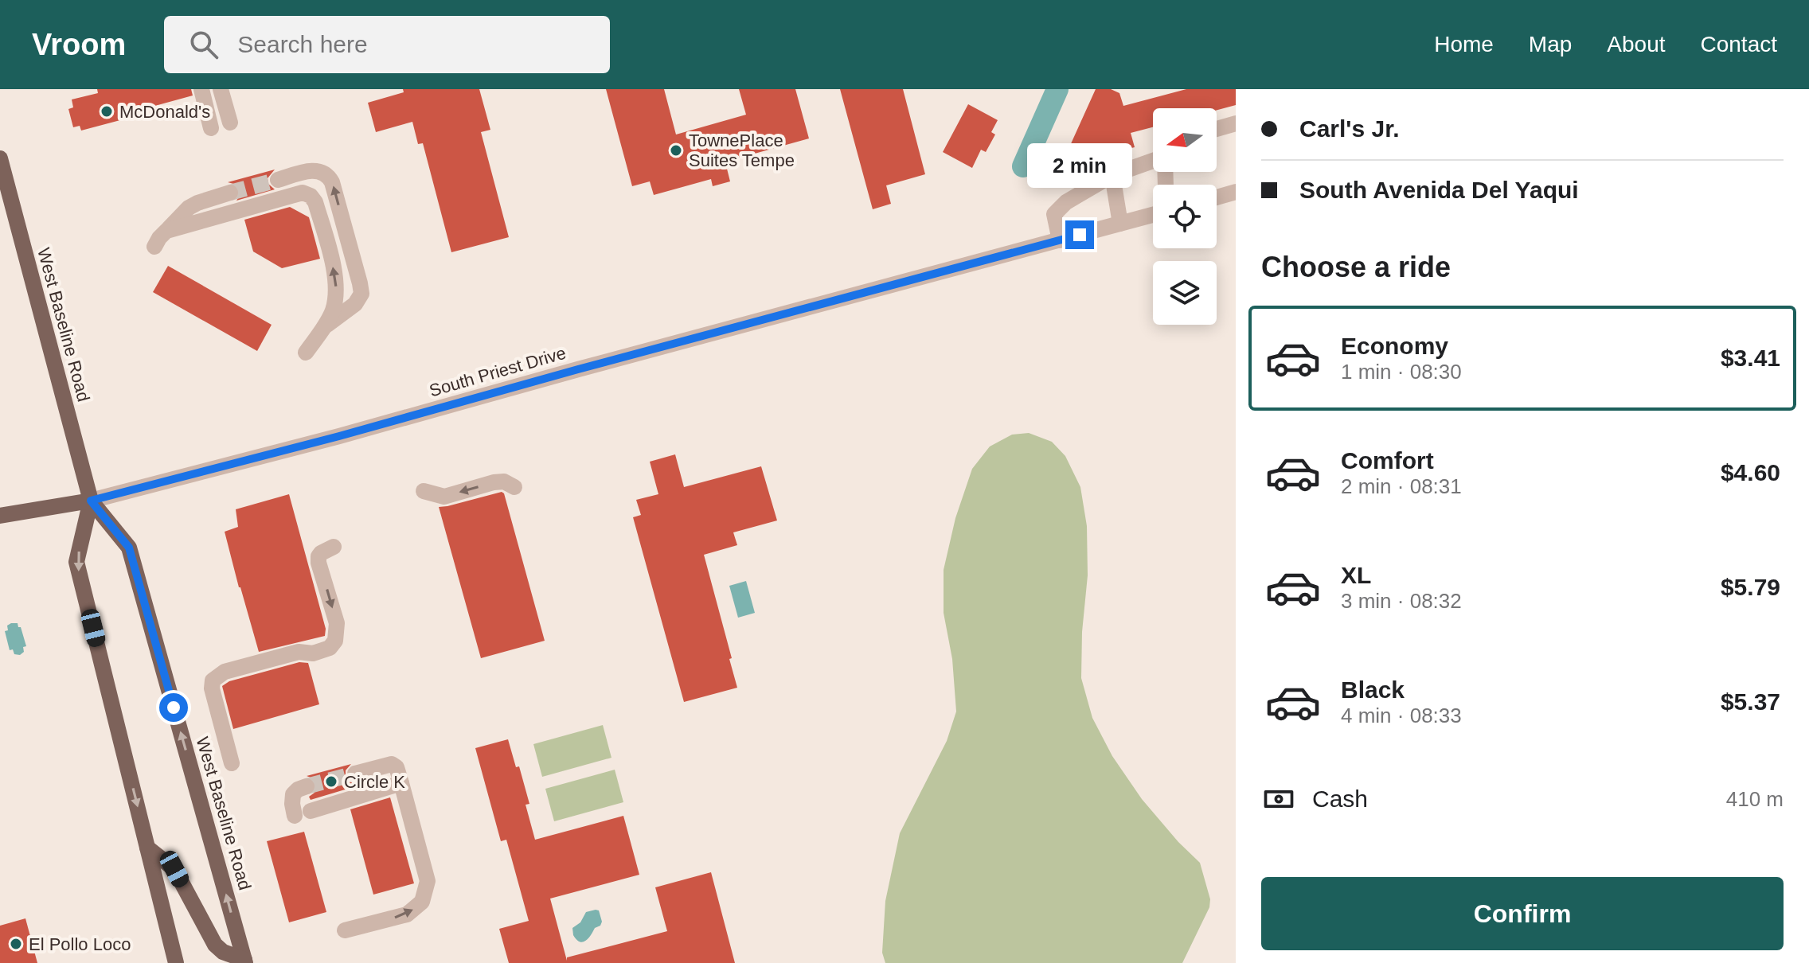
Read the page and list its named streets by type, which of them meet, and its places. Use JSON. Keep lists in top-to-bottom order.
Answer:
{
  "streets": {
    "main road": ["West Baseline Road", "South Priest Drive"]
  },
  "crossings": [
    ["West Baseline Road", "South Priest Drive"]
  ],
  "places": [
    "McDonald's",
    "TownePlace Suites Tempe",
    "Circle K",
    "El Pollo Loco"
  ],
  "north": "left",
  "page": {
    "header": "Vroom",
    "search": "Search here",
    "nav": [
      "Home",
      "Map",
      "About",
      "Contact"
    ],
    "banner": ["Carl's Jr.", "South Avenida Del Yaqui"],
    "bubble": "2 min",
    "heading": "Choose a ride",
    "list": [
      {
        "name": "Economy",
        "note": "1 min · 08:30",
        "value": "$3.41"
      },
      {
        "name": "Comfort",
        "note": "2 min · 08:31",
        "value": "$4.60"
      },
      {
        "name": "XL",
        "note": "3 min · 08:32",
        "value": "$5.79"
      },
      {
        "name": "Black",
        "note": "4 min · 08:33",
        "value": "$5.37"
      }
    ],
    "pay": ["Cash", "410 m"],
    "buttons": "Confirm"
  }
}
